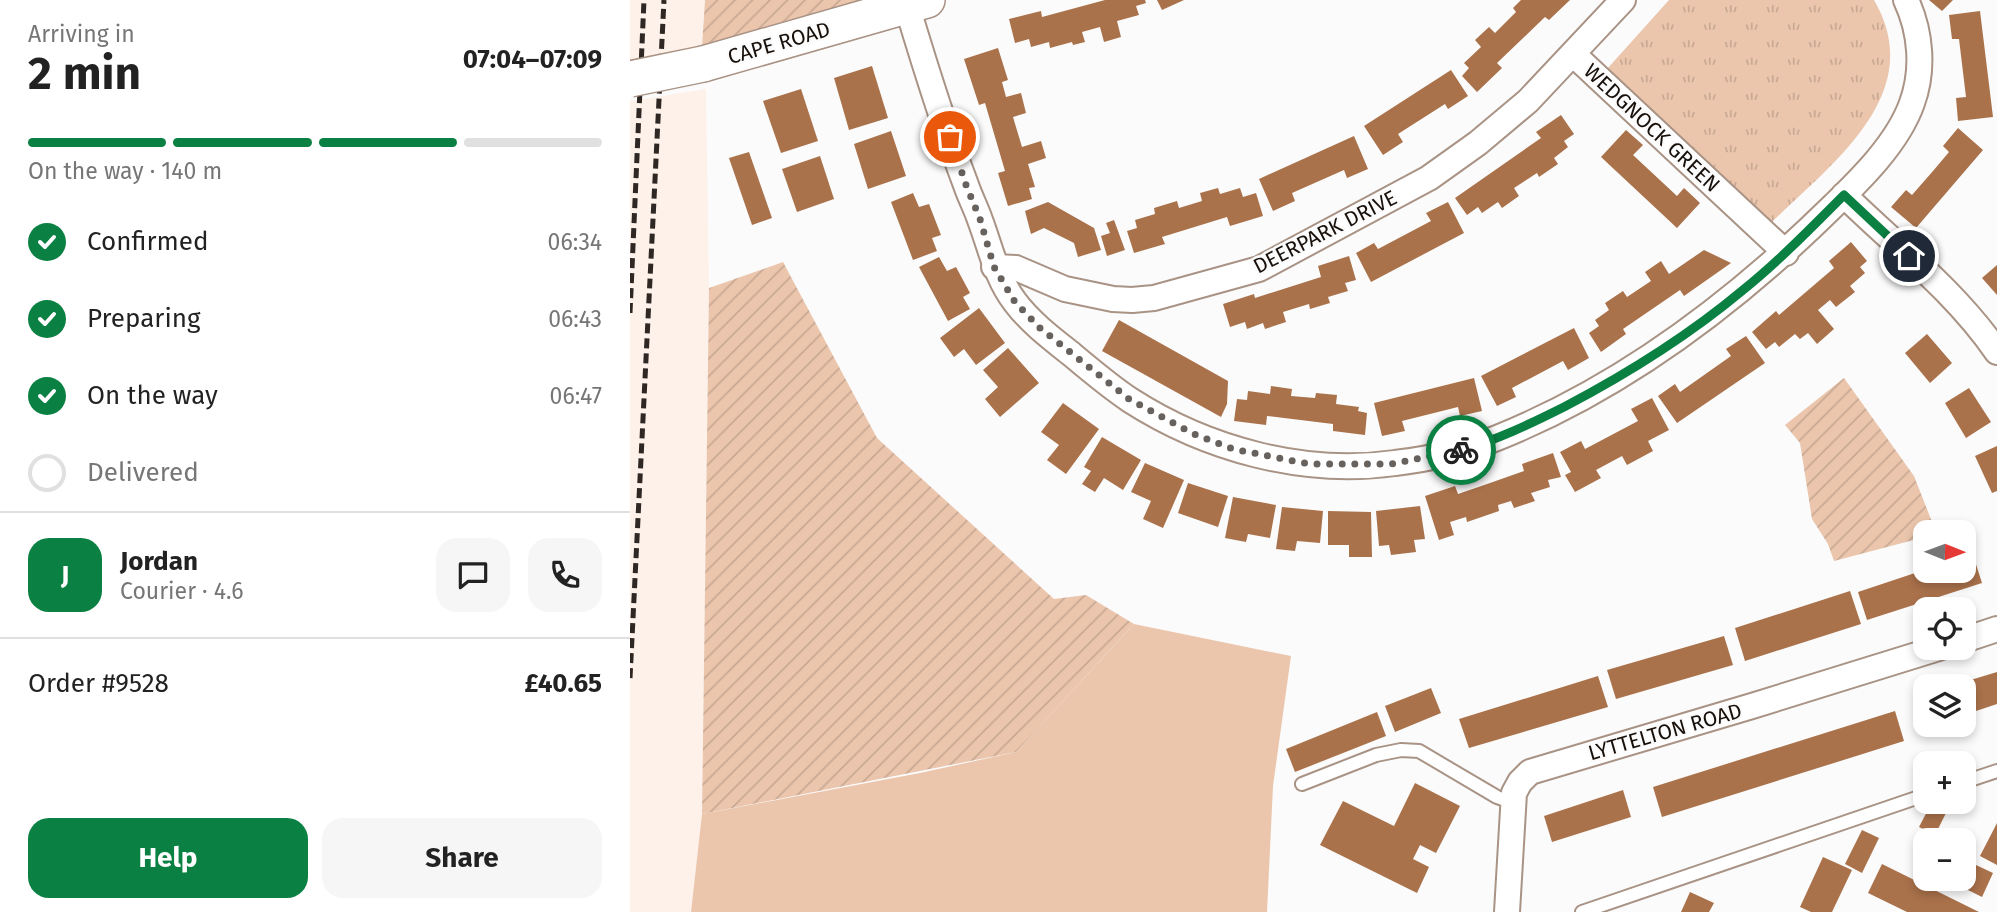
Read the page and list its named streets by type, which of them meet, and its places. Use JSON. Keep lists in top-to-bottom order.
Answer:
{
  "streets": {
    "street": [
      "CAPE ROAD",
      "WEDGNOCK GREEN",
      "DEERPARK DRIVE",
      "LYTTELTON ROAD"
    ]
  },
  "crossings": [
    ["WEDGNOCK GREEN", "DEERPARK DRIVE"]
  ],
  "north": "right",
  "page": {
    "heading": ["2 min", "Arriving in", "07:04–07:09"],
    "panel": [
      "Jordan",
      "Courier · 4.6",
      "Order #9528",
      "£40.65"
    ],
    "bar": "On the way · 140 m",
    "list": [
      ["Confirmed", "06:34"],
      ["Preparing", "06:43"],
      ["On the way", "06:47"],
      "Delivered"
    ],
    "map_buttons": ["+", "−"],
    "round": "J",
    "buttons": ["Help", "Share"]
  }
}
